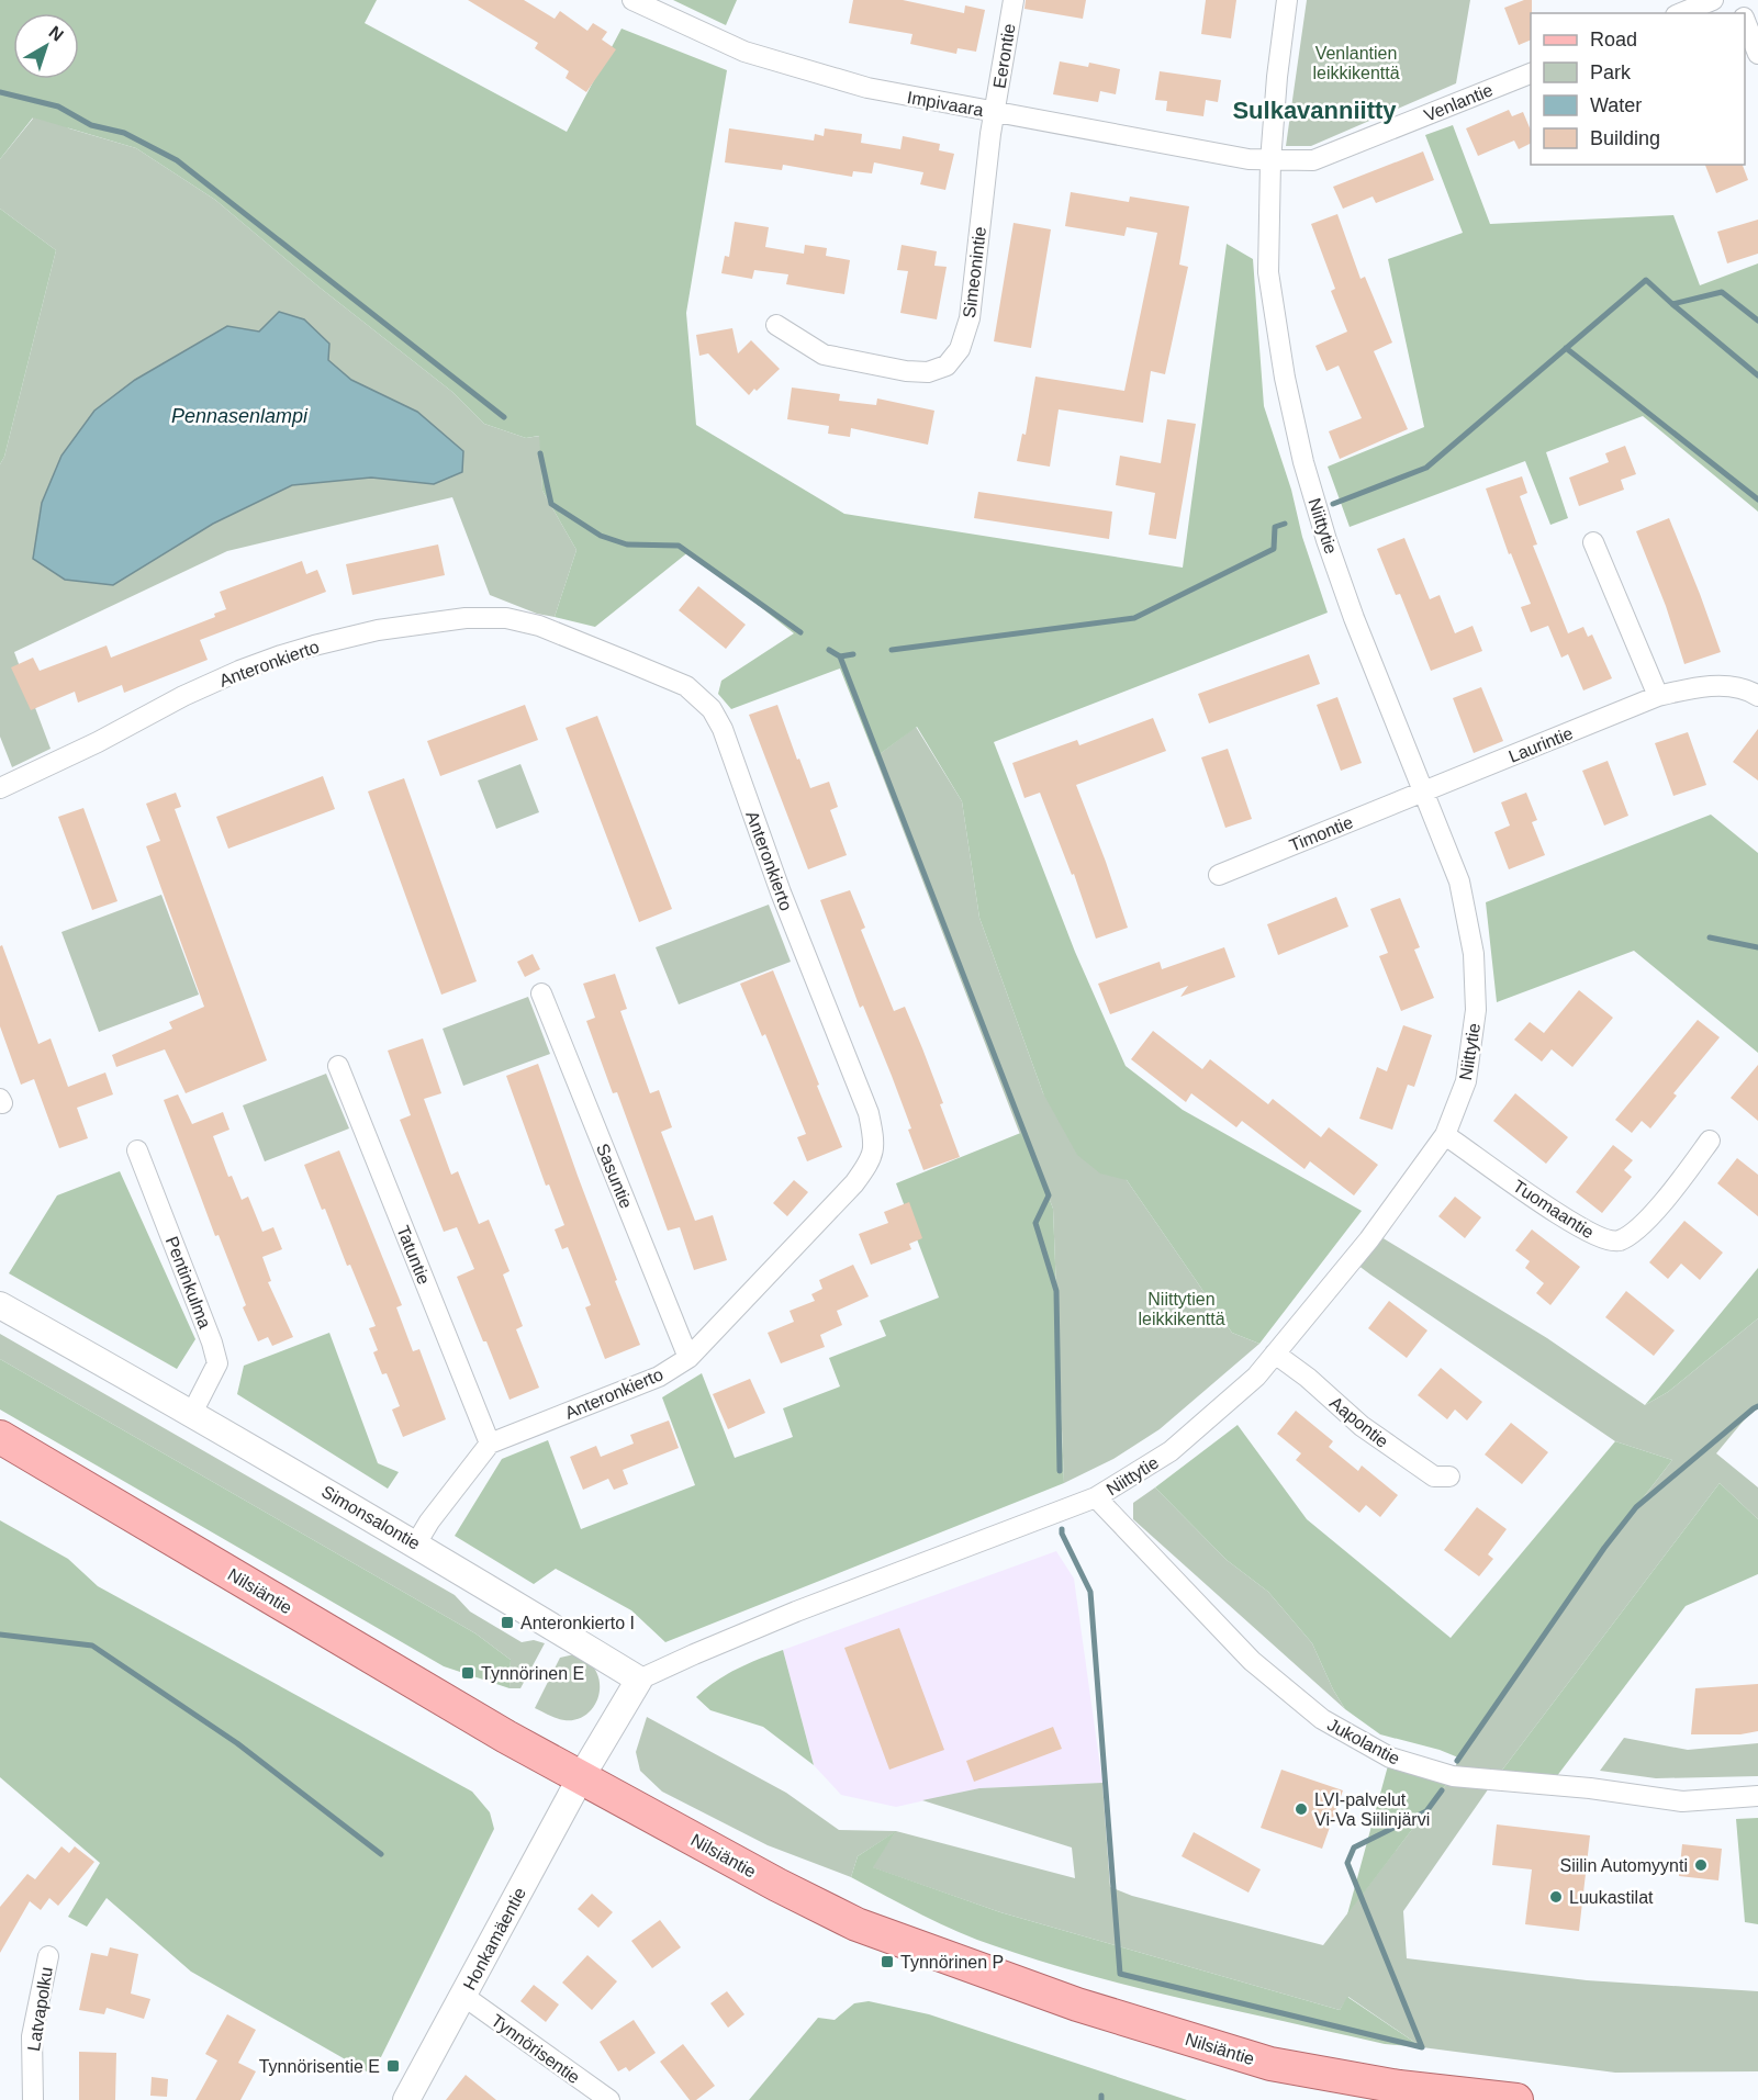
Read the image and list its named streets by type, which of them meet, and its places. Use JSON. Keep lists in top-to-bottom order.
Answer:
{
  "streets": {
    "main road": ["Nilsiäntie"],
    "street": [
      "Eerontie",
      "Venlantie",
      "Impivaara",
      "Simeonintie",
      "Niittytie",
      "Anteronkierto",
      "Laurintie",
      "Timontie",
      "Sasuntie",
      "Tuomaantie",
      "Tatuntie",
      "Pentinkulma",
      "Aapontie",
      "Simonsalontie",
      "Jukolantie",
      "Honkamäentie",
      "Latvapolku",
      "Tynnörisentie"
    ]
  },
  "crossings": [
    ["Eerontie", "Impivaara"],
    ["Eerontie", "Simeonintie"],
    ["Venlantie", "Impivaara"],
    ["Venlantie", "Niittytie"],
    ["Impivaara", "Simeonintie"],
    ["Impivaara", "Niittytie"],
    ["Niittytie", "Laurintie"],
    ["Niittytie", "Timontie"],
    ["Niittytie", "Tuomaantie"],
    ["Niittytie", "Aapontie"],
    ["Niittytie", "Simonsalontie"],
    ["Niittytie", "Jukolantie"],
    ["Anteronkierto", "Sasuntie"],
    ["Anteronkierto", "Tatuntie"],
    ["Laurintie", "Timontie"],
    ["Pentinkulma", "Simonsalontie"],
    ["Nilsiäntie", "Honkamäentie"],
    ["Honkamäentie", "Tynnörisentie"]
  ],
  "districts": ["Sulkavanniitty"],
  "water": ["Pennasenlampi"],
  "parks": ["Venlantien leikkikenttä", "Niittytien leikkikenttä"],
  "places": {
    "transit": [
      "Anteronkierto I",
      "Tynnörinen E",
      "Tynnörinen P",
      "Tynnörisentie E"
    ],
    "other": ["LVI-palvelut Vi-Va Siilinjärvi", "Siilin Automyynti", "Luukastilat"]
  },
  "legend": [
    "Road",
    "Park",
    "Water",
    "Building"
  ],
  "north": "top right"
}
